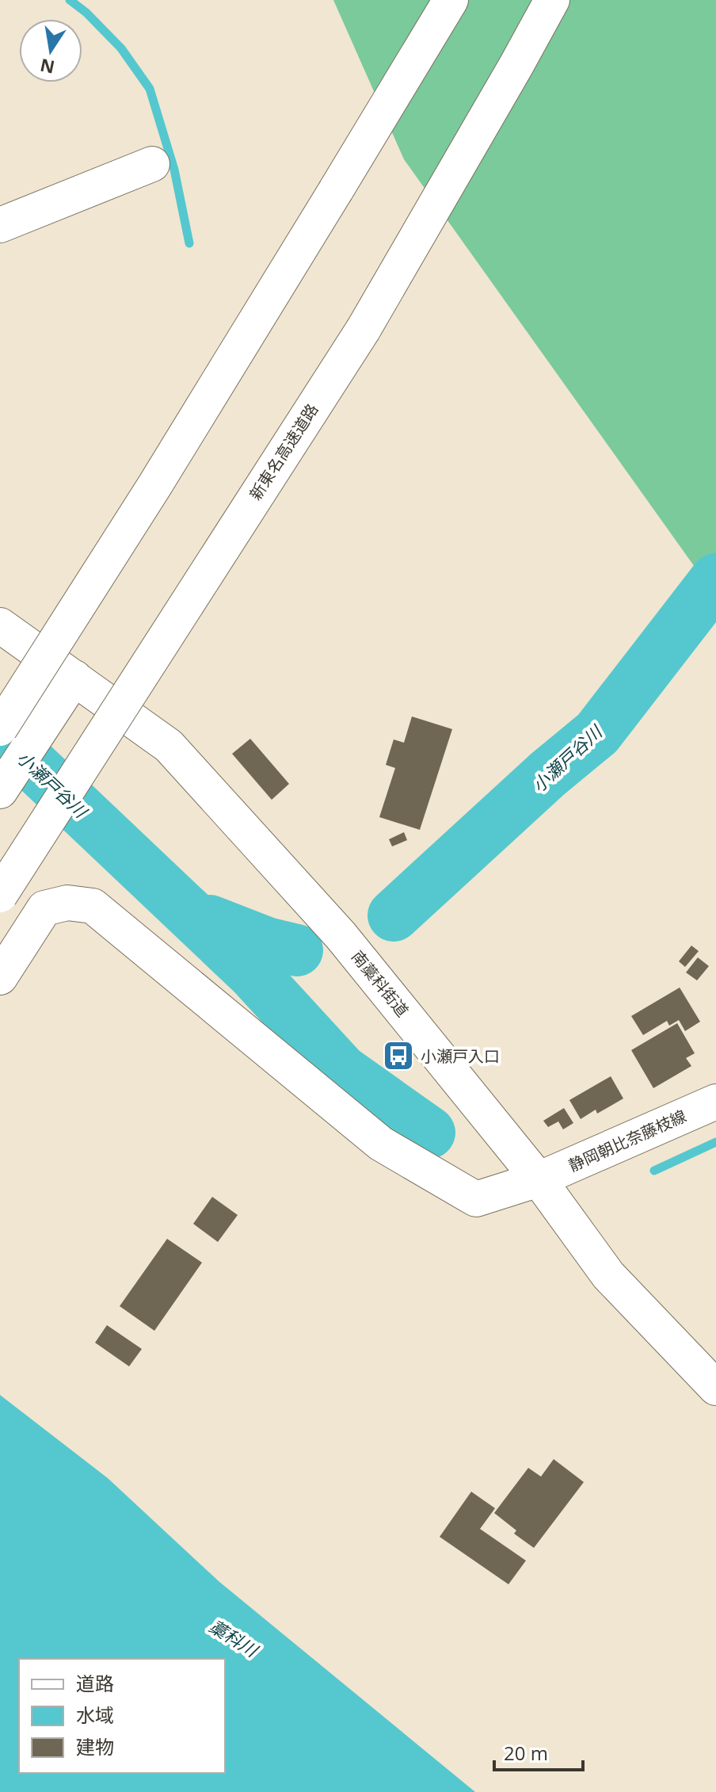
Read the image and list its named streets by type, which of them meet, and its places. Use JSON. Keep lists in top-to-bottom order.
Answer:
{
  "streets": {
    "main road": ["新東名高速道路", "南藁科街道", "静岡朝比奈藤枝線"]
  },
  "crossings": [
    ["南藁科街道", "静岡朝比奈藤枝線"]
  ],
  "water": ["小瀬戸谷川", "藁科川"],
  "places": {
    "bus stop": ["小瀬戸入口"]
  },
  "legend": ["道路", "水域", "建物"],
  "scale_bar": "20 m",
  "north": "bottom"
}
